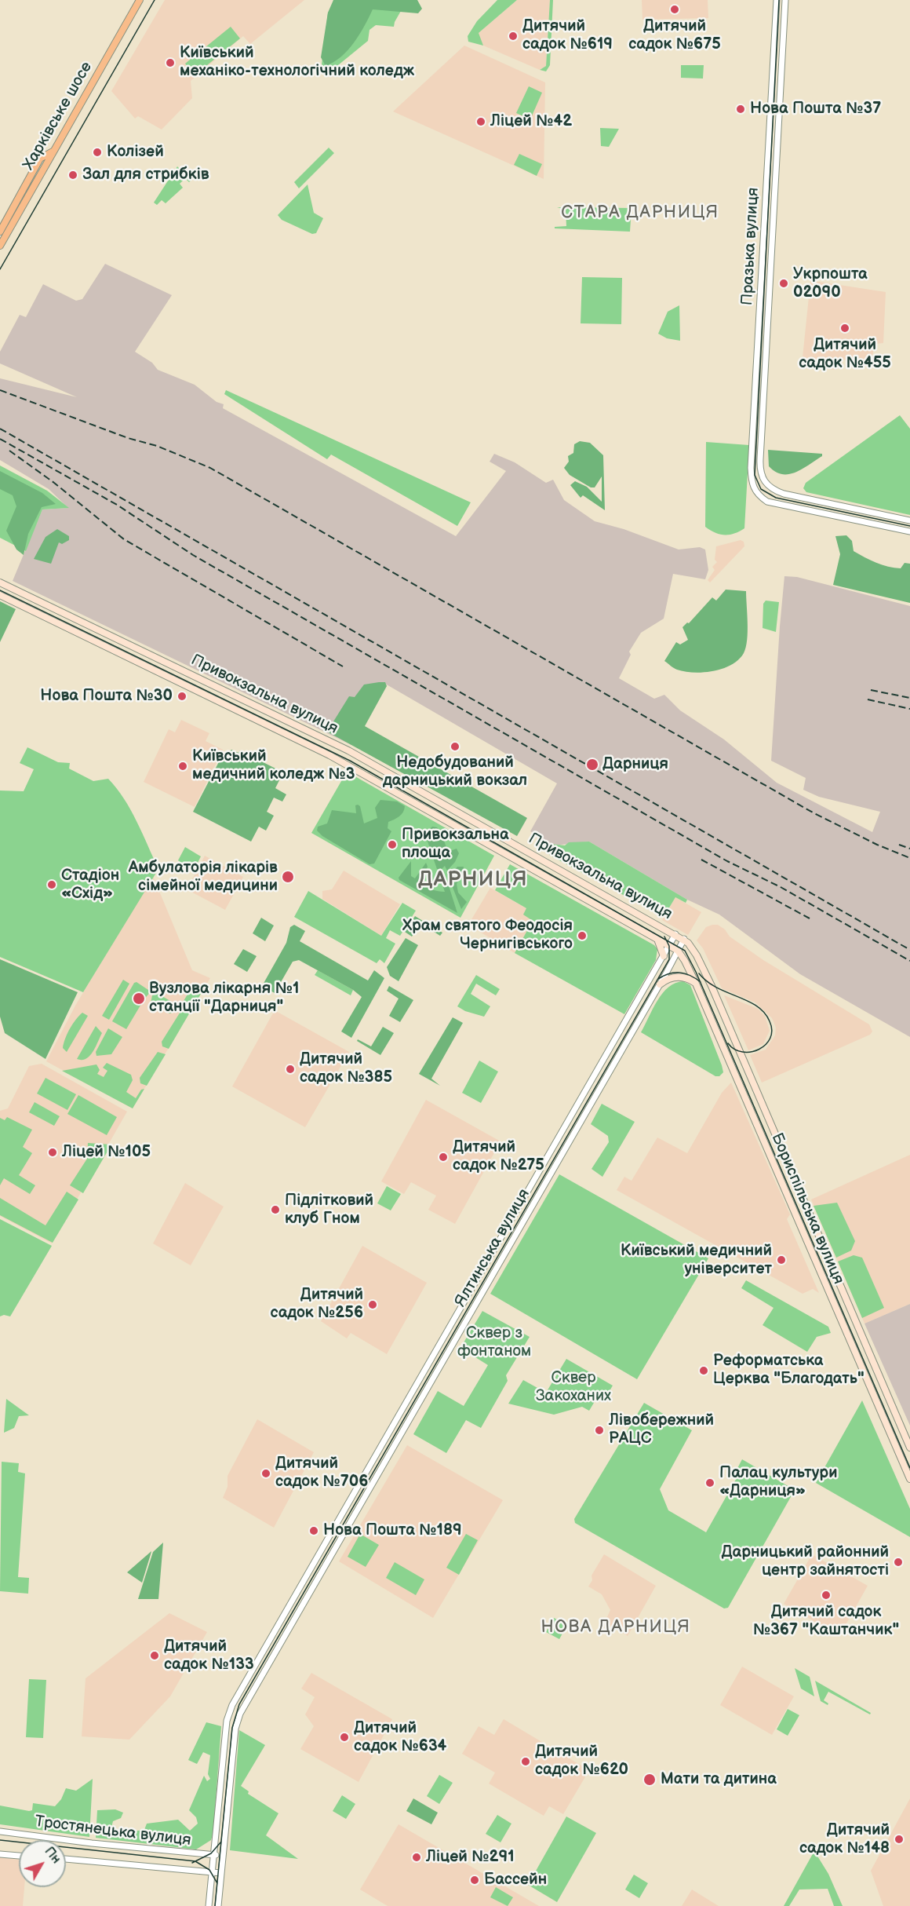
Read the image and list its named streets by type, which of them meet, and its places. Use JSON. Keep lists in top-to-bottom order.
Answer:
{
  "streets": {
    "main road": ["Харківське шосе", "Привокзальна вулиця", "Бориспільська вулиця"],
    "street": ["Празька вулиця", "Ялтинська вулиця", "Тростянецька вулиця"]
  },
  "crossings": [
    ["Привокзальна вулиця", "Бориспільська вулиця"],
    ["Привокзальна вулиця", "Ялтинська вулиця"],
    ["Бориспільська вулиця", "Ялтинська вулиця"],
    ["Ялтинська вулиця", "Тростянецька вулиця"]
  ],
  "districts": ["СТАРА ДАРНИЦЯ", "ДАРНИЦЯ", "НОВА ДАРНИЦЯ"],
  "parks": ["Сквер з фонтаном", "Сквер Закоханих"],
  "places": [
    "Дитячий садок №675",
    "Дитячий садок №619",
    "Київський механіко-технологічний коледж",
    "Нова Пошта №37",
    "Ліцей №42",
    "Колізей",
    "Зал для стрибків",
    "Укрпошта 02090",
    "Дитячий садок №455",
    "Нова Пошта №30",
    "Недобудований дарницький вокзал",
    "Дарниця",
    "Київський медичний коледж №3",
    "Привокзальна площа",
    "Амбулаторія лікарів сімейної медицини",
    "Стадіон «Схід»",
    "Храм святого Феодосія Чернигівського",
    "Вузлова лікарня №1 станції \"Дарниця\"",
    "Дитячий садок №385",
    "Ліцей №105",
    "Дитячий садок №275",
    "Підлітковий клуб Гном",
    "Київський медичний університет",
    "Дитячий садок №256",
    "Реформатська Церква \"Благодать\"",
    "Лівобережний РАЦС",
    "Дитячий садок №706",
    "Палац культури «Дарниця»",
    "Нова Пошта №189",
    "Дарницький районний центр зайнятості",
    "Дитячий садок №367 \"Каштанчик\"",
    "Дитячий садок №133",
    "Дитячий садок №634",
    "Дитячий садок №620",
    "Мати та дитина",
    "Дитячий садок №148",
    "Ліцей №291",
    "Бассейн"
  ],
  "north": "top right"
}
